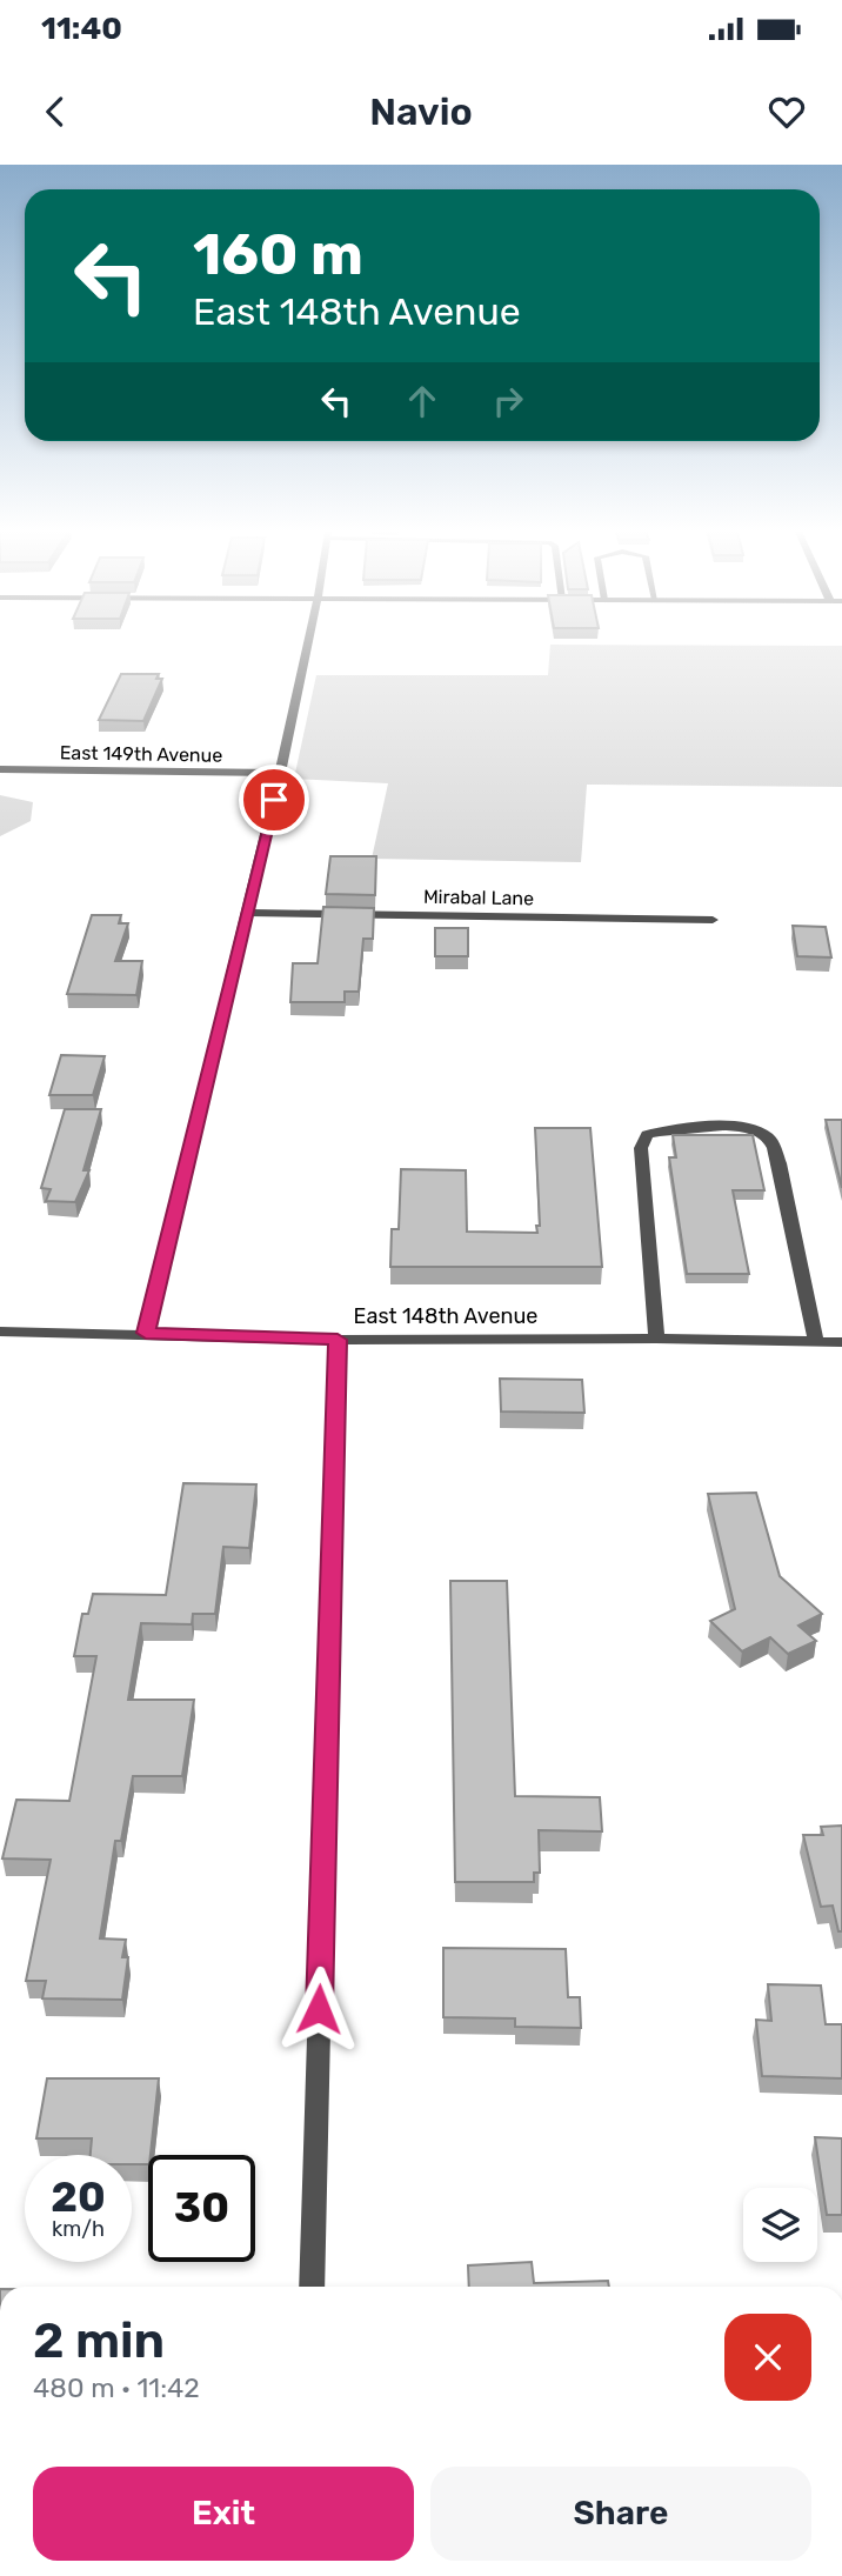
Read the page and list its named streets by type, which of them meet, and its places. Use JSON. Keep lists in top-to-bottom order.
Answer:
{
  "streets": {
    "street": ["East 149th Avenue", "Mirabal Lane", "East 148th Avenue"]
  },
  "page": {
    "status": "11:40",
    "header": "Navio",
    "turn": ["160 m", "East 148th Avenue"],
    "speed": "20 km/h",
    "limit": "30",
    "heading": ["2 min", "480 m · 11:42"],
    "buttons": ["Exit", "Share"]
  }
}
